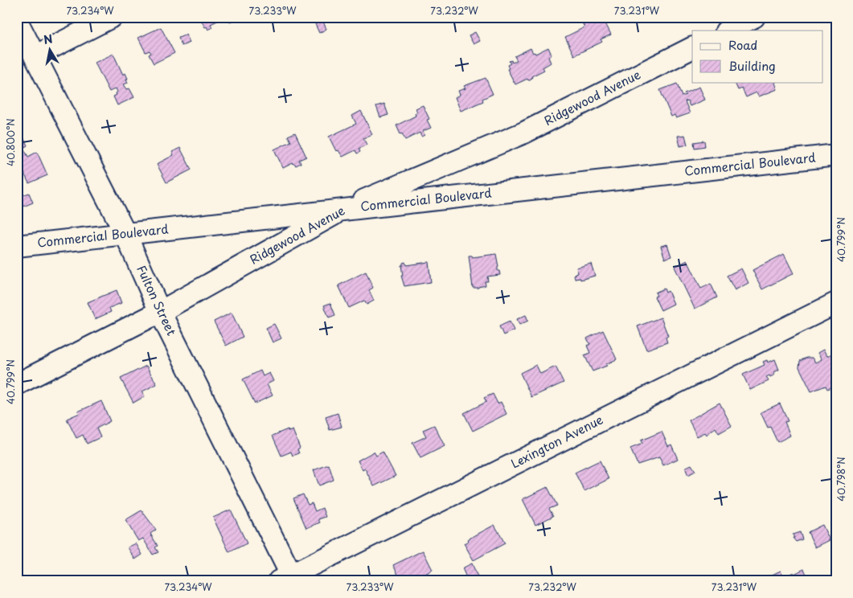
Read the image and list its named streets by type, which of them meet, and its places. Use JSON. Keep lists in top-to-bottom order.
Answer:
{
  "streets": {
    "street": [
      "Ridgewood Avenue",
      "Commercial Boulevard",
      "Fulton Street",
      "Lexington Avenue"
    ]
  },
  "crossings": [
    ["Ridgewood Avenue", "Commercial Boulevard"],
    ["Ridgewood Avenue", "Fulton Street"],
    ["Commercial Boulevard", "Fulton Street"],
    ["Fulton Street", "Lexington Avenue"]
  ],
  "legend": ["Road", "Building"],
  "north": "top",
  "coordinates": [
    "73.234°W",
    "73.233°W",
    "73.232°W",
    "73.231°W",
    "40.800°N",
    "40.799°N",
    "40.798°N"
  ]
}
